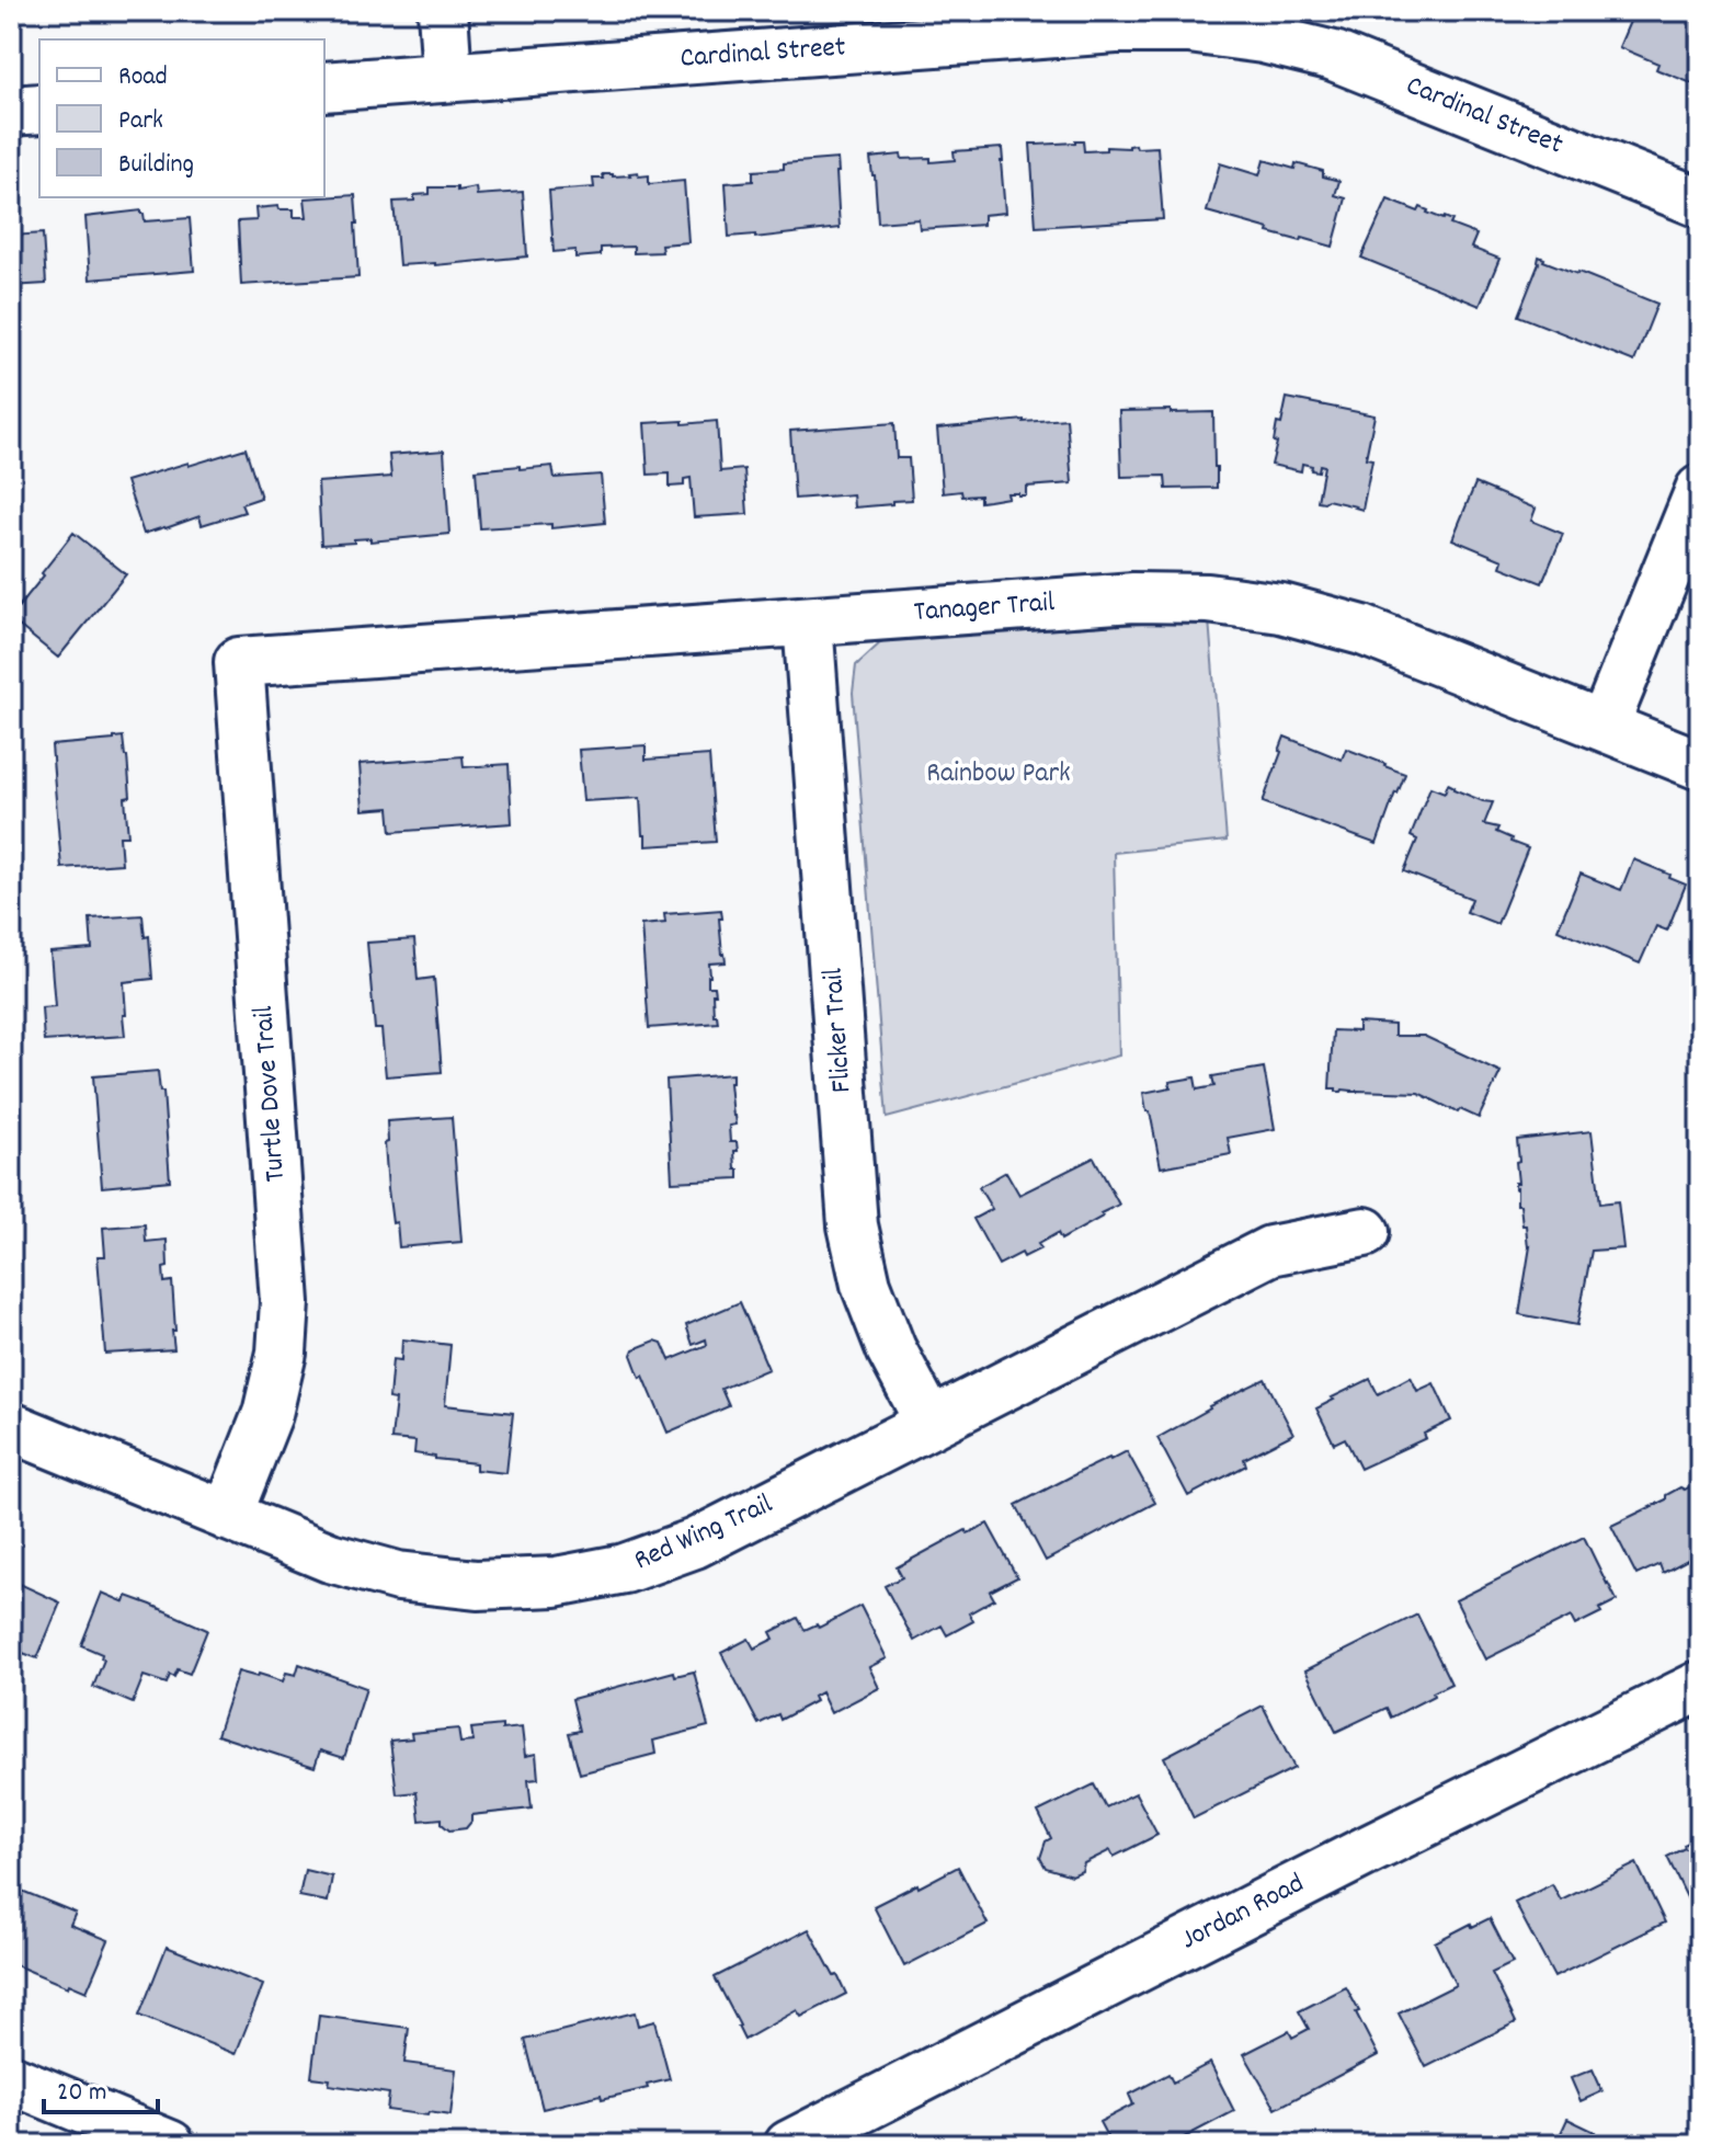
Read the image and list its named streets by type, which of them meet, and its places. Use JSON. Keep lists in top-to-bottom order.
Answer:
{
  "streets": {
    "street": [
      "Cardinal Street",
      "Tanager Trail",
      "Flicker Trail",
      "Turtle Dove Trail",
      "Red Wing Trail",
      "Jordan Road"
    ]
  },
  "crossings": [
    ["Tanager Trail", "Flicker Trail"],
    ["Tanager Trail", "Turtle Dove Trail"],
    ["Flicker Trail", "Red Wing Trail"],
    ["Turtle Dove Trail", "Red Wing Trail"]
  ],
  "parks": ["Rainbow Park"],
  "legend": ["Road", "Park", "Building"],
  "scale_bar": "20 m"
}
